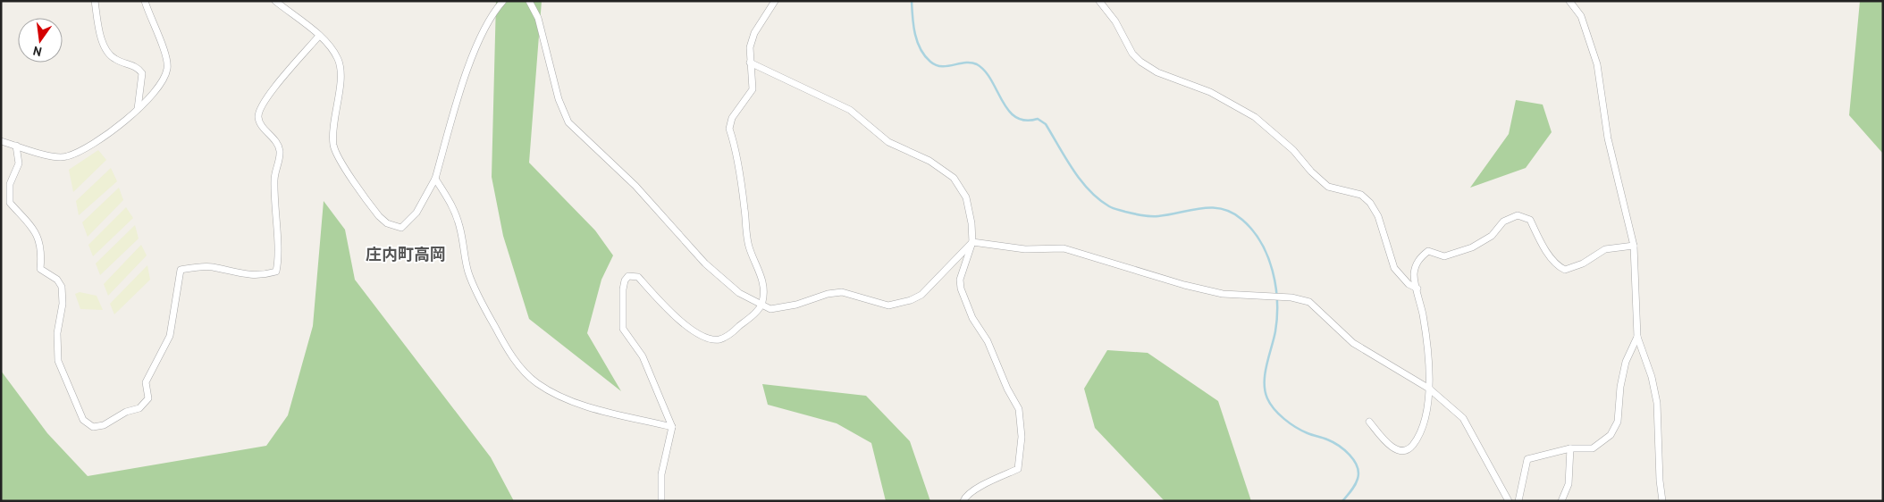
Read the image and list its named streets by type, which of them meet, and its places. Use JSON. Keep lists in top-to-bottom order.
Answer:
{
  "districts": ["庄内町高岡"],
  "north": "bottom"
}
